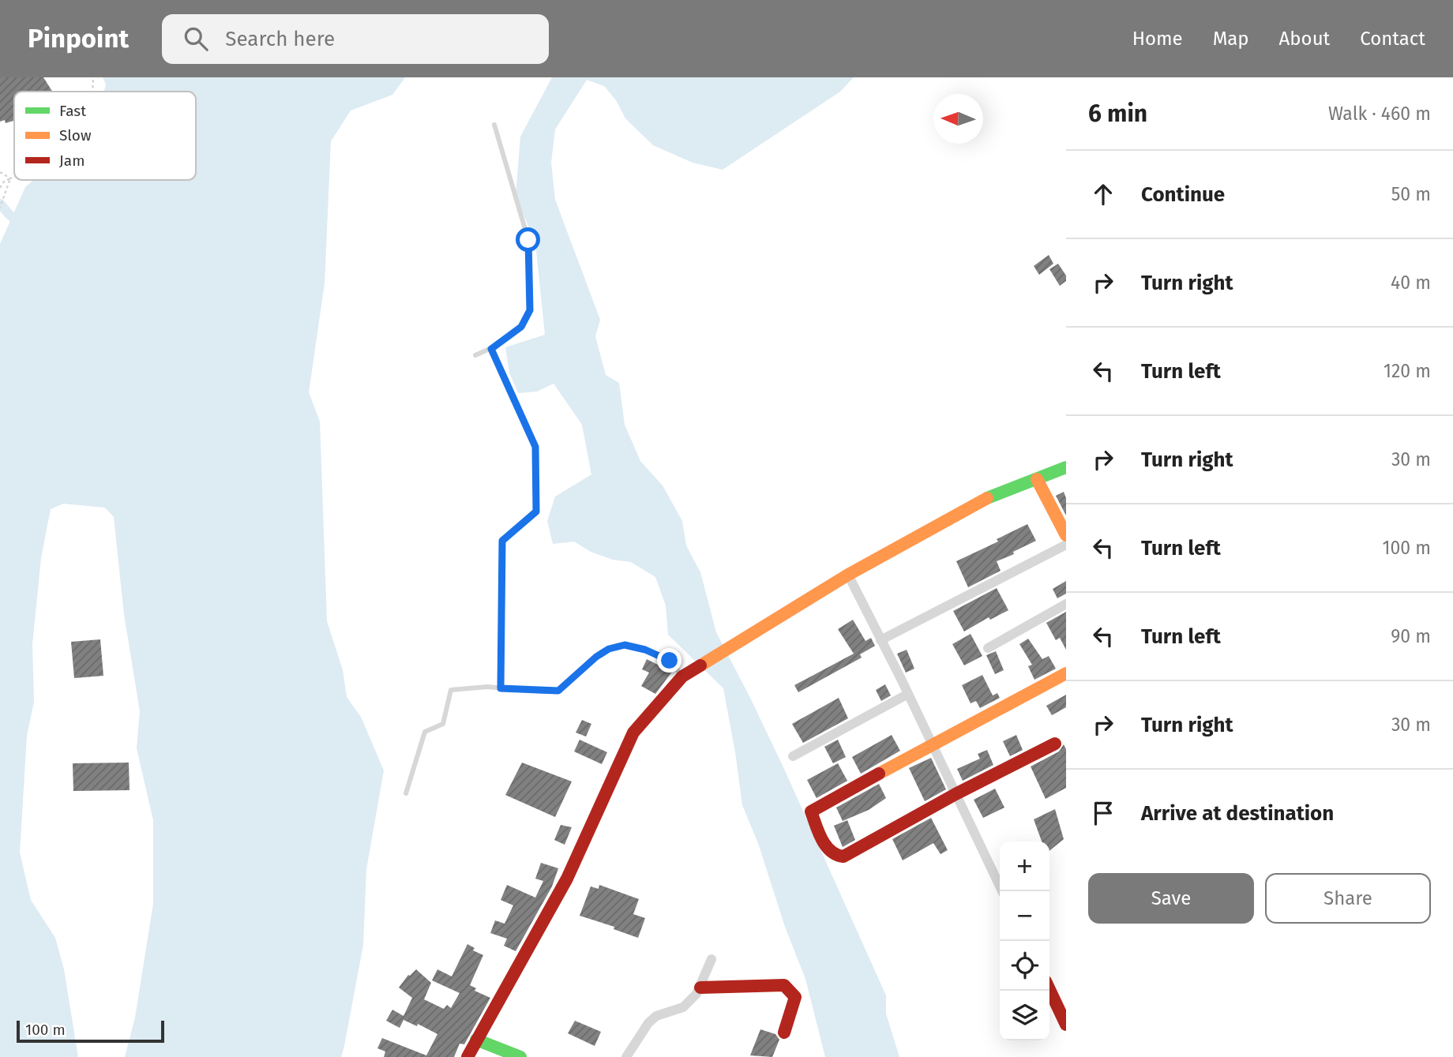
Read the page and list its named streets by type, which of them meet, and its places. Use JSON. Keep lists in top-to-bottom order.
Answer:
{
  "legend": ["Fast", "Slow", "Jam"],
  "scale_bar": "100 m",
  "north": "left",
  "page": {
    "header": "Pinpoint",
    "search": "Search here",
    "nav": [
      "Home",
      "Map",
      "About",
      "Contact"
    ],
    "heading": ["6 min", "Walk · 460 m"],
    "list": [
      ["Continue", "50 m"],
      ["Turn right", "40 m"],
      ["Turn left", "120 m"],
      ["Turn right", "30 m"],
      ["Turn left", "100 m"],
      ["Turn left", "90 m"],
      ["Turn right", "30 m"],
      "Arrive at destination"
    ],
    "map_buttons": ["+", "−"],
    "buttons": ["Save", "Share"],
    "scale": "100 m"
  }
}
